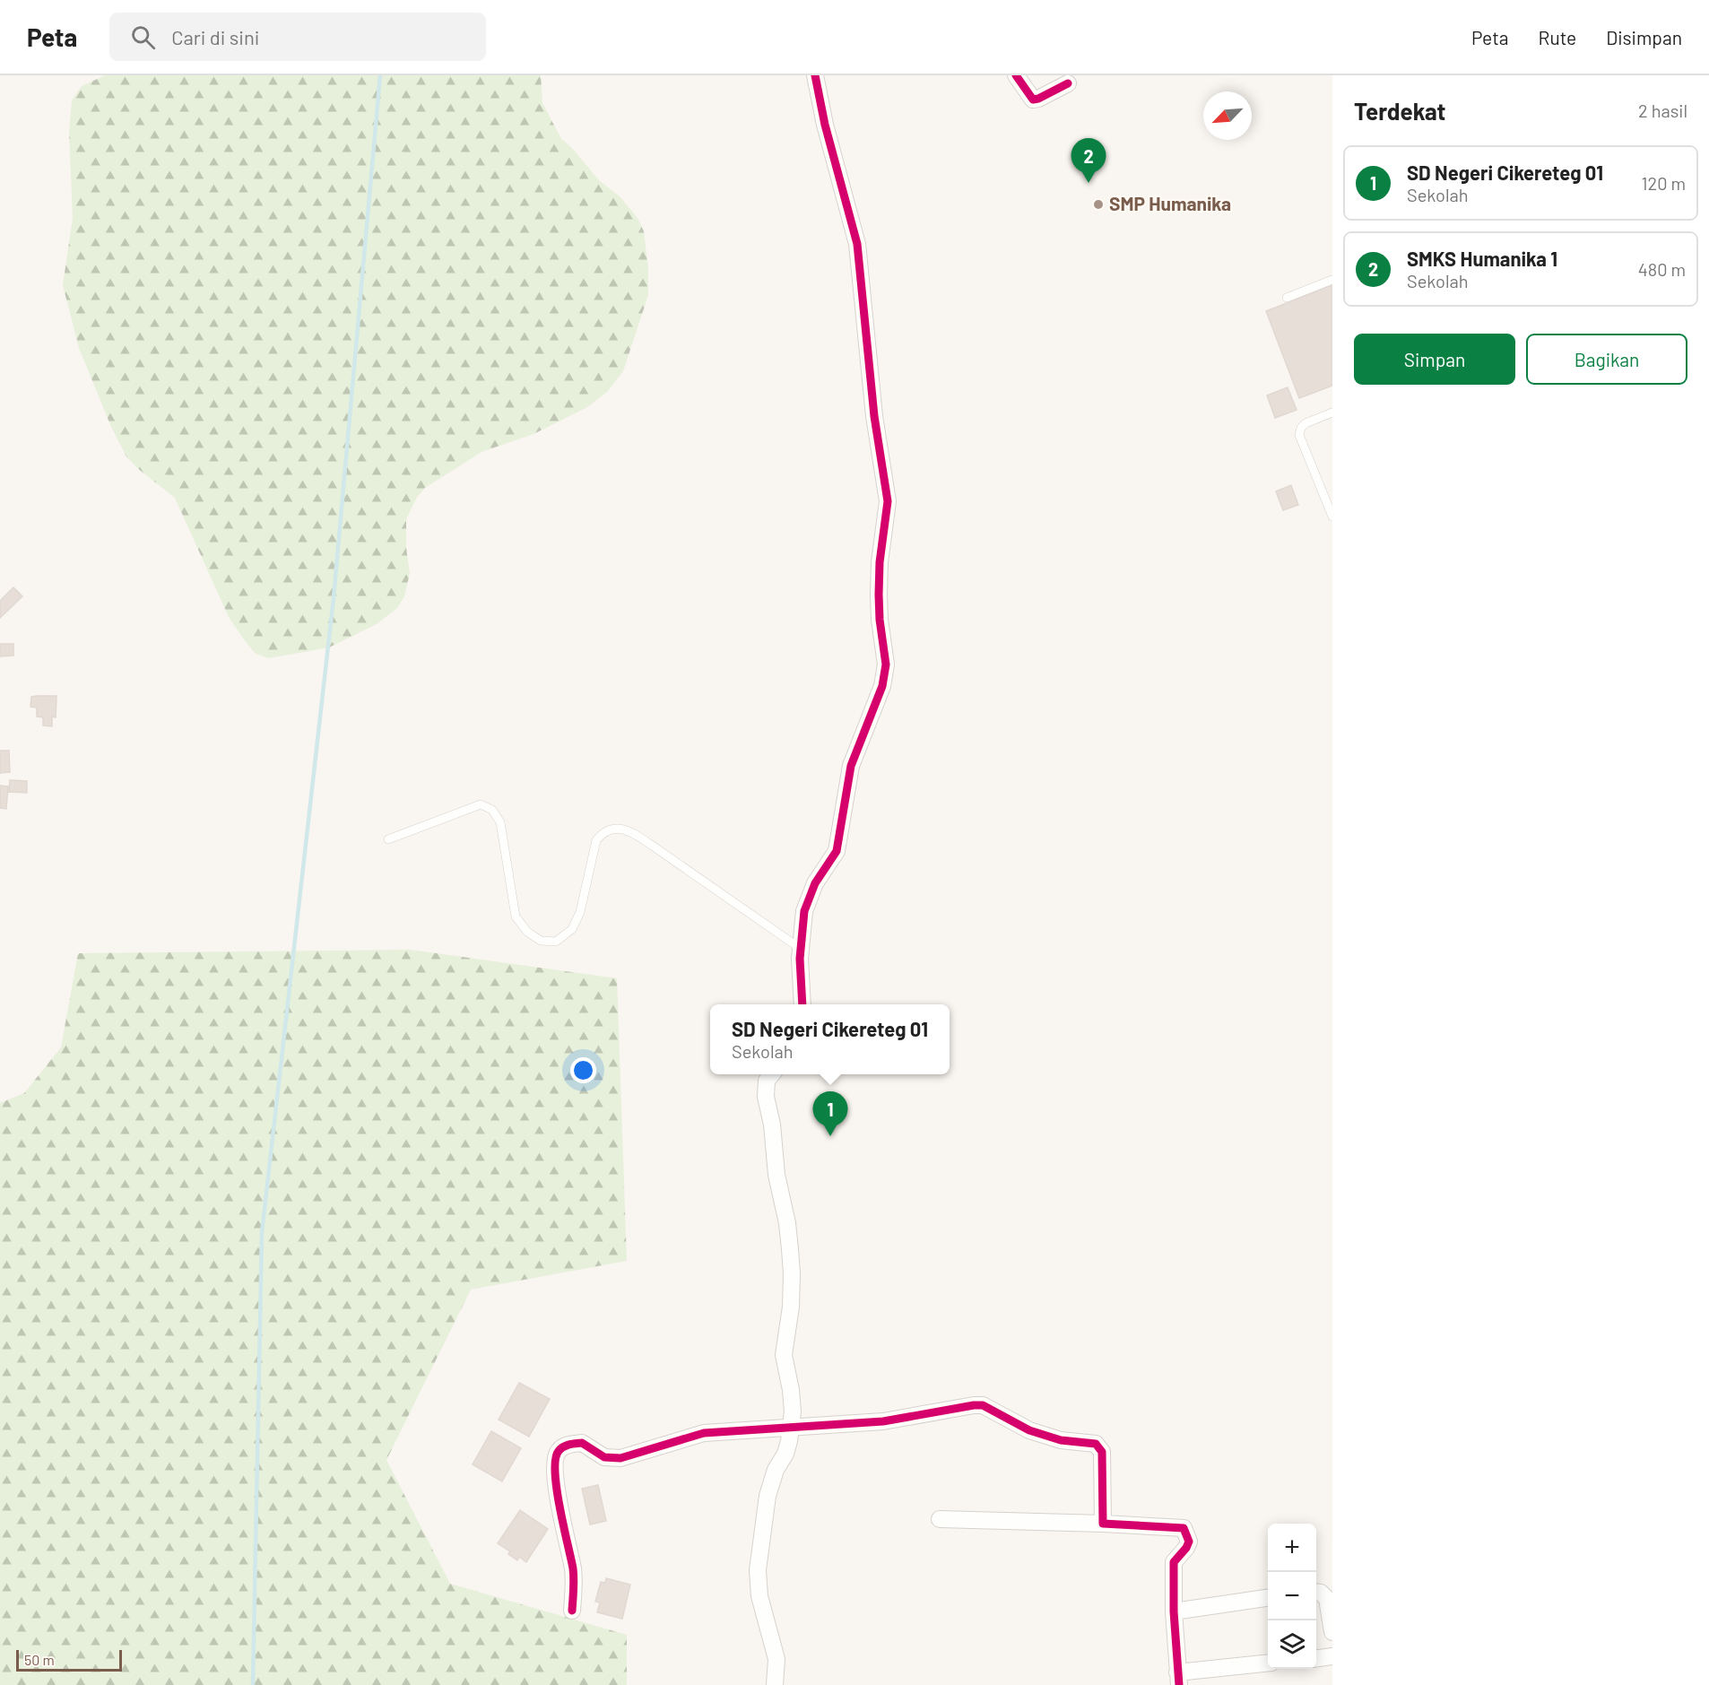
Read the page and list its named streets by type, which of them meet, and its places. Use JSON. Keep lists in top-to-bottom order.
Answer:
{
  "places": ["SMP Humanika"],
  "scale_bar": "50 m",
  "north": "bottom left",
  "page": {
    "header": "Peta",
    "search": "Cari di sini",
    "nav": ["Peta", "Rute", "Disimpan"],
    "heading": ["Terdekat", "2 hasil"],
    "pins": ["2", "1"],
    "list": [
      {
        "mark": "1",
        "name": "SD Negeri Cikereteg 01",
        "note": "Sekolah",
        "value": "120 m"
      },
      {
        "mark": "2",
        "name": "SMKS Humanika 1",
        "note": "Sekolah",
        "value": "480 m"
      }
    ],
    "buttons": ["Simpan", "Bagikan"],
    "popup": ["SD Negeri Cikereteg 01", "Sekolah"],
    "map_buttons": ["+", "−"],
    "scale": "50 m"
  }
}
